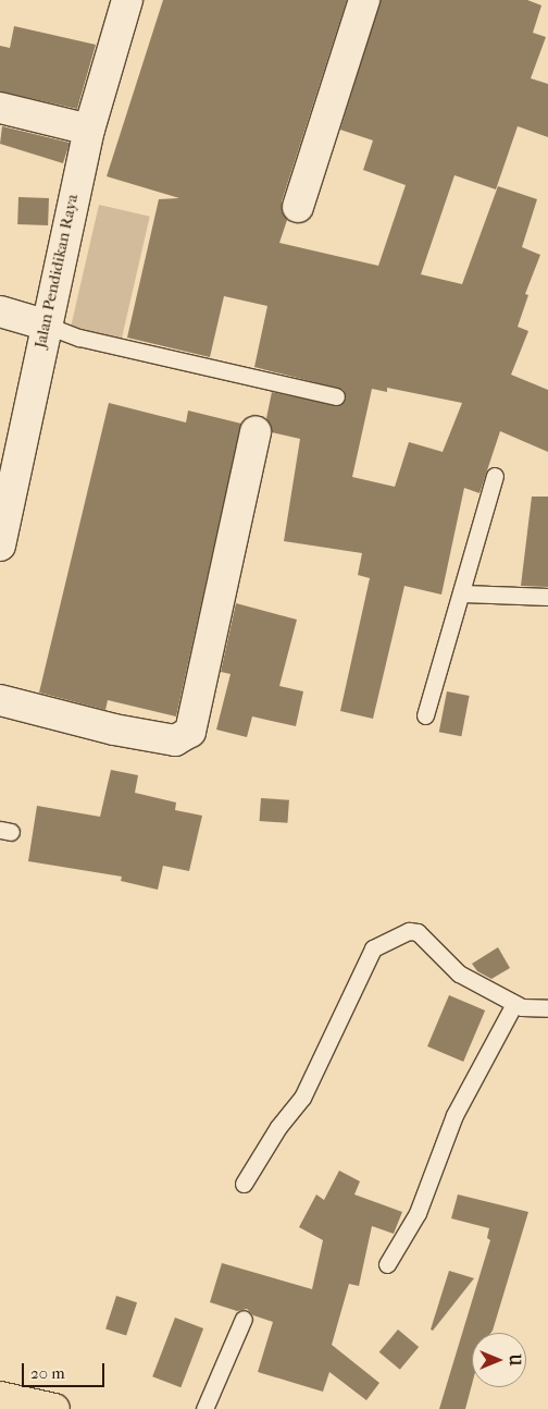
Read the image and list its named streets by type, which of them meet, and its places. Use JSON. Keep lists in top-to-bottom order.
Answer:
{
  "streets": {
    "street": ["Jalan Pendidikan Raya"]
  },
  "scale_bar": "20 m",
  "north": "right"
}
